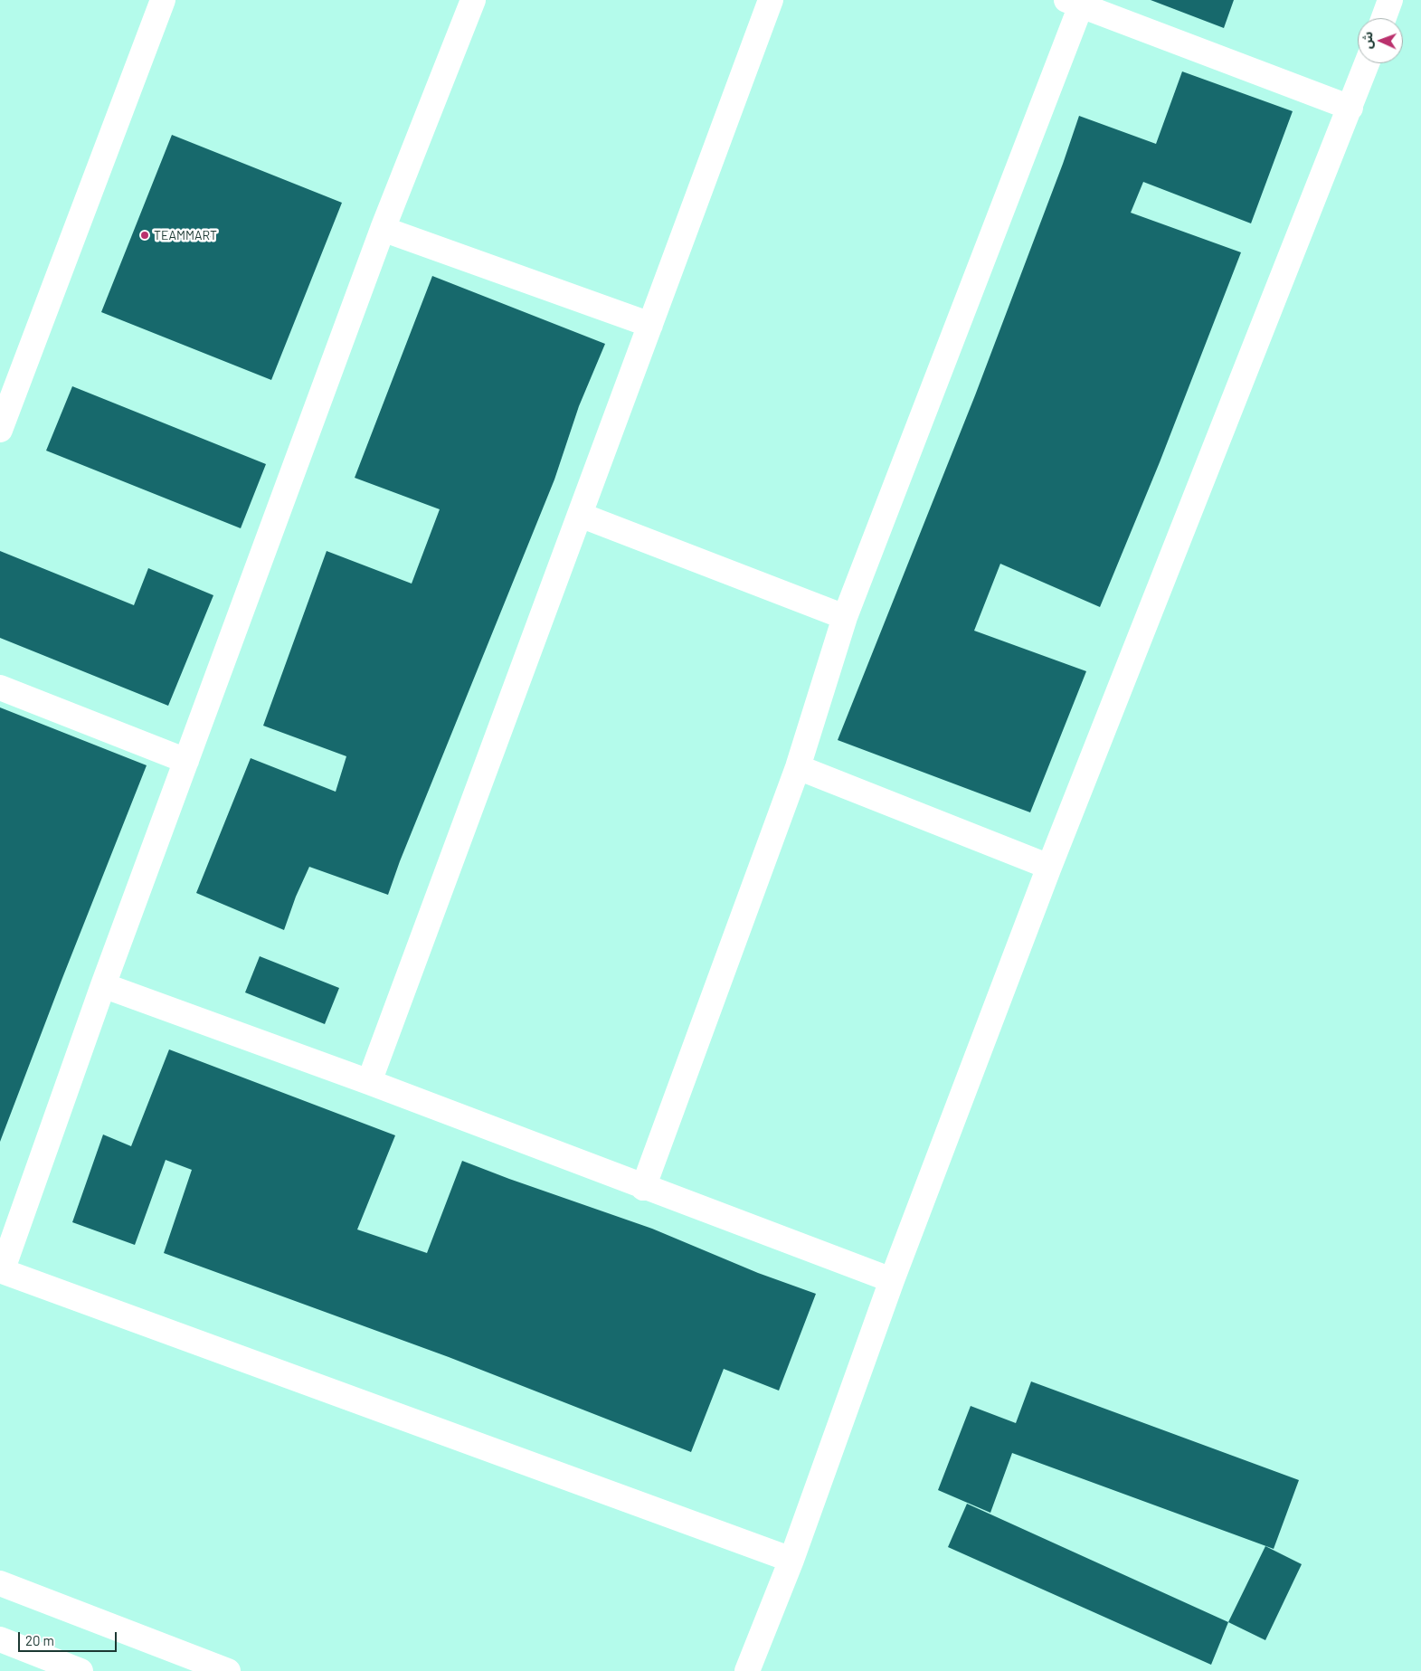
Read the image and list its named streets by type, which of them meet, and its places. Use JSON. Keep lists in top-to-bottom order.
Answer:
{
  "places": ["TEAMMART"],
  "scale_bar": "20 m",
  "north": "left"
}
